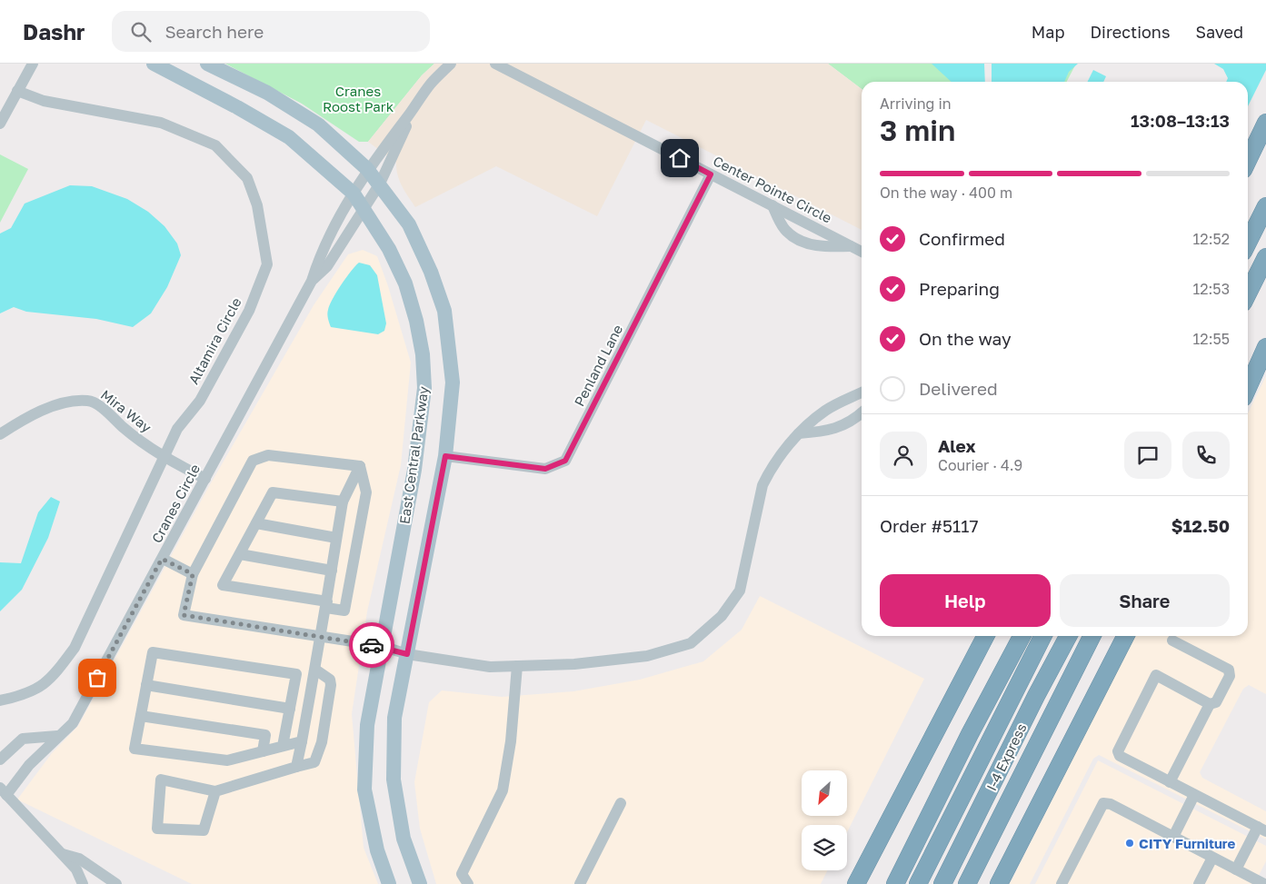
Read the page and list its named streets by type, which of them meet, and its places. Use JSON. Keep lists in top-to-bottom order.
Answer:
{
  "streets": {
    "highway": ["I-4 Express"],
    "main road": ["East Central Parkway"],
    "street": [
      "Center Pointe Circle",
      "Altamira Circle",
      "Penland Lane",
      "Mira Way",
      "Cranes Circle"
    ]
  },
  "crossings": [
    ["Center Pointe Circle", "Penland Lane"],
    ["Altamira Circle", "Mira Way"],
    ["Penland Lane", "East Central Parkway"],
    ["Mira Way", "Cranes Circle"],
    ["East Central Parkway", "Cranes Circle"]
  ],
  "parks": ["Cranes Roost Park"],
  "places": ["CITY Furniture"],
  "north": "bottom left",
  "page": {
    "header": "Dashr",
    "search": "Search here",
    "nav": ["Map", "Directions", "Saved"],
    "heading": ["3 min", "Arriving in", "13:08–13:13"],
    "panel": [
      "Alex",
      "Courier · 4.9",
      "Order #5117",
      "$12.50"
    ],
    "bar": "On the way · 400 m",
    "list": [
      ["Confirmed", "12:52"],
      ["Preparing", "12:53"],
      ["On the way", "12:55"],
      "Delivered"
    ],
    "buttons": ["Help", "Share"]
  }
}
